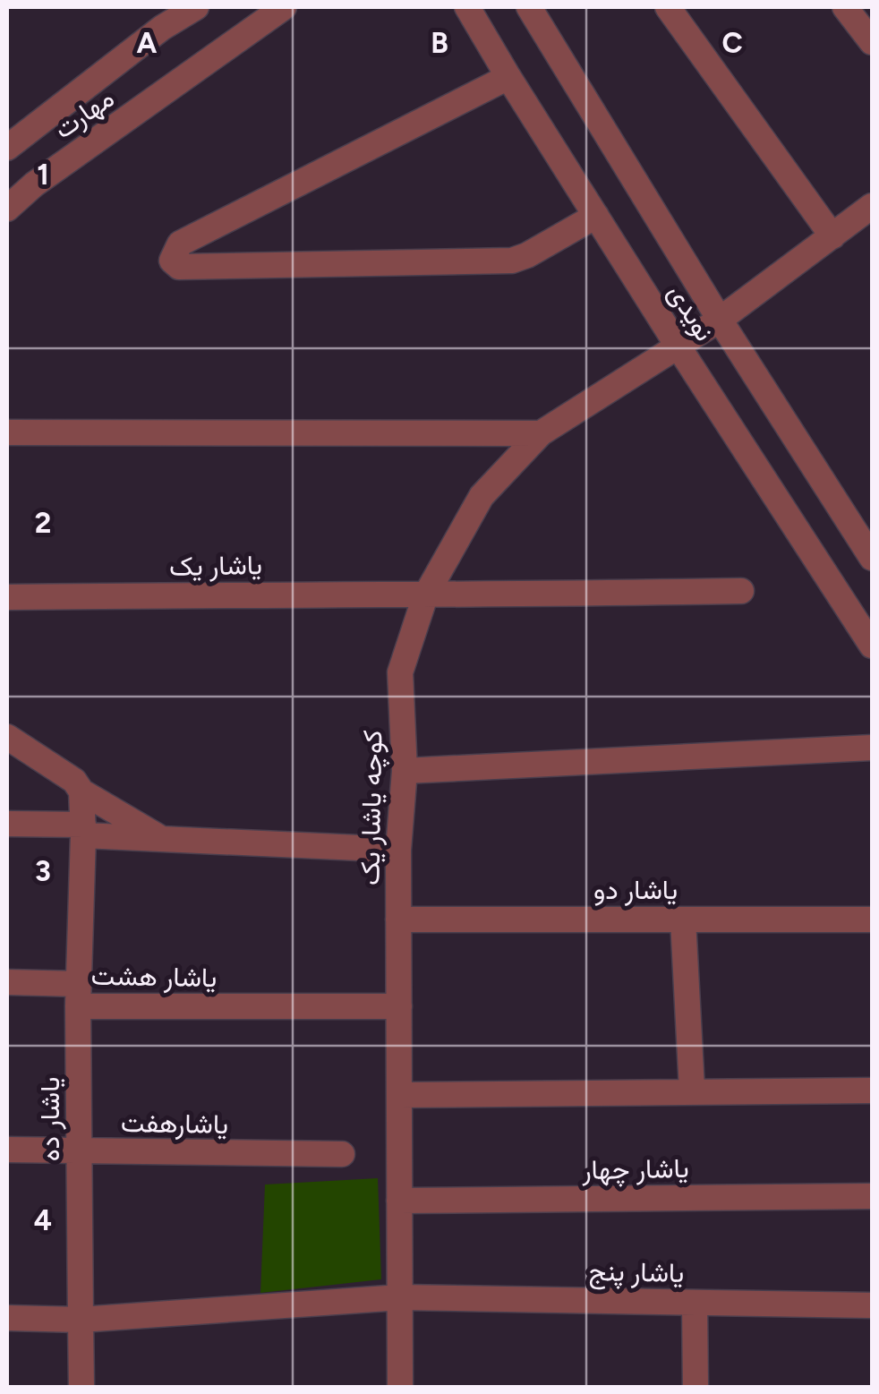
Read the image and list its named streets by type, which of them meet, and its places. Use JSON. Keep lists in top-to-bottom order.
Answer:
{
  "streets": {
    "street": [
      "مهارت",
      "نویدی",
      "یاشار یک",
      "کوچه یاشار یک",
      "یاشار دو",
      "یاشار هشت",
      "یاشار ده",
      "یاشارهفت",
      "یاشار چهار",
      "یاشار پنج"
    ]
  },
  "crossings": [
    ["نویدی", "کوچه یاشار یک"],
    ["یاشار یک", "کوچه یاشار یک"],
    ["کوچه یاشار یک", "یاشار دو"],
    ["کوچه یاشار یک", "یاشار هشت"],
    ["کوچه یاشار یک", "یاشار چهار"],
    ["کوچه یاشار یک", "یاشار پنج"],
    ["یاشار هشت", "یاشار ده"],
    ["یاشار ده", "یاشارهفت"]
  ],
  "grid": {
    "columns": ["A", "B", "C"],
    "rows": [
      "1",
      "2",
      "3",
      "4"
    ]
  }
}
